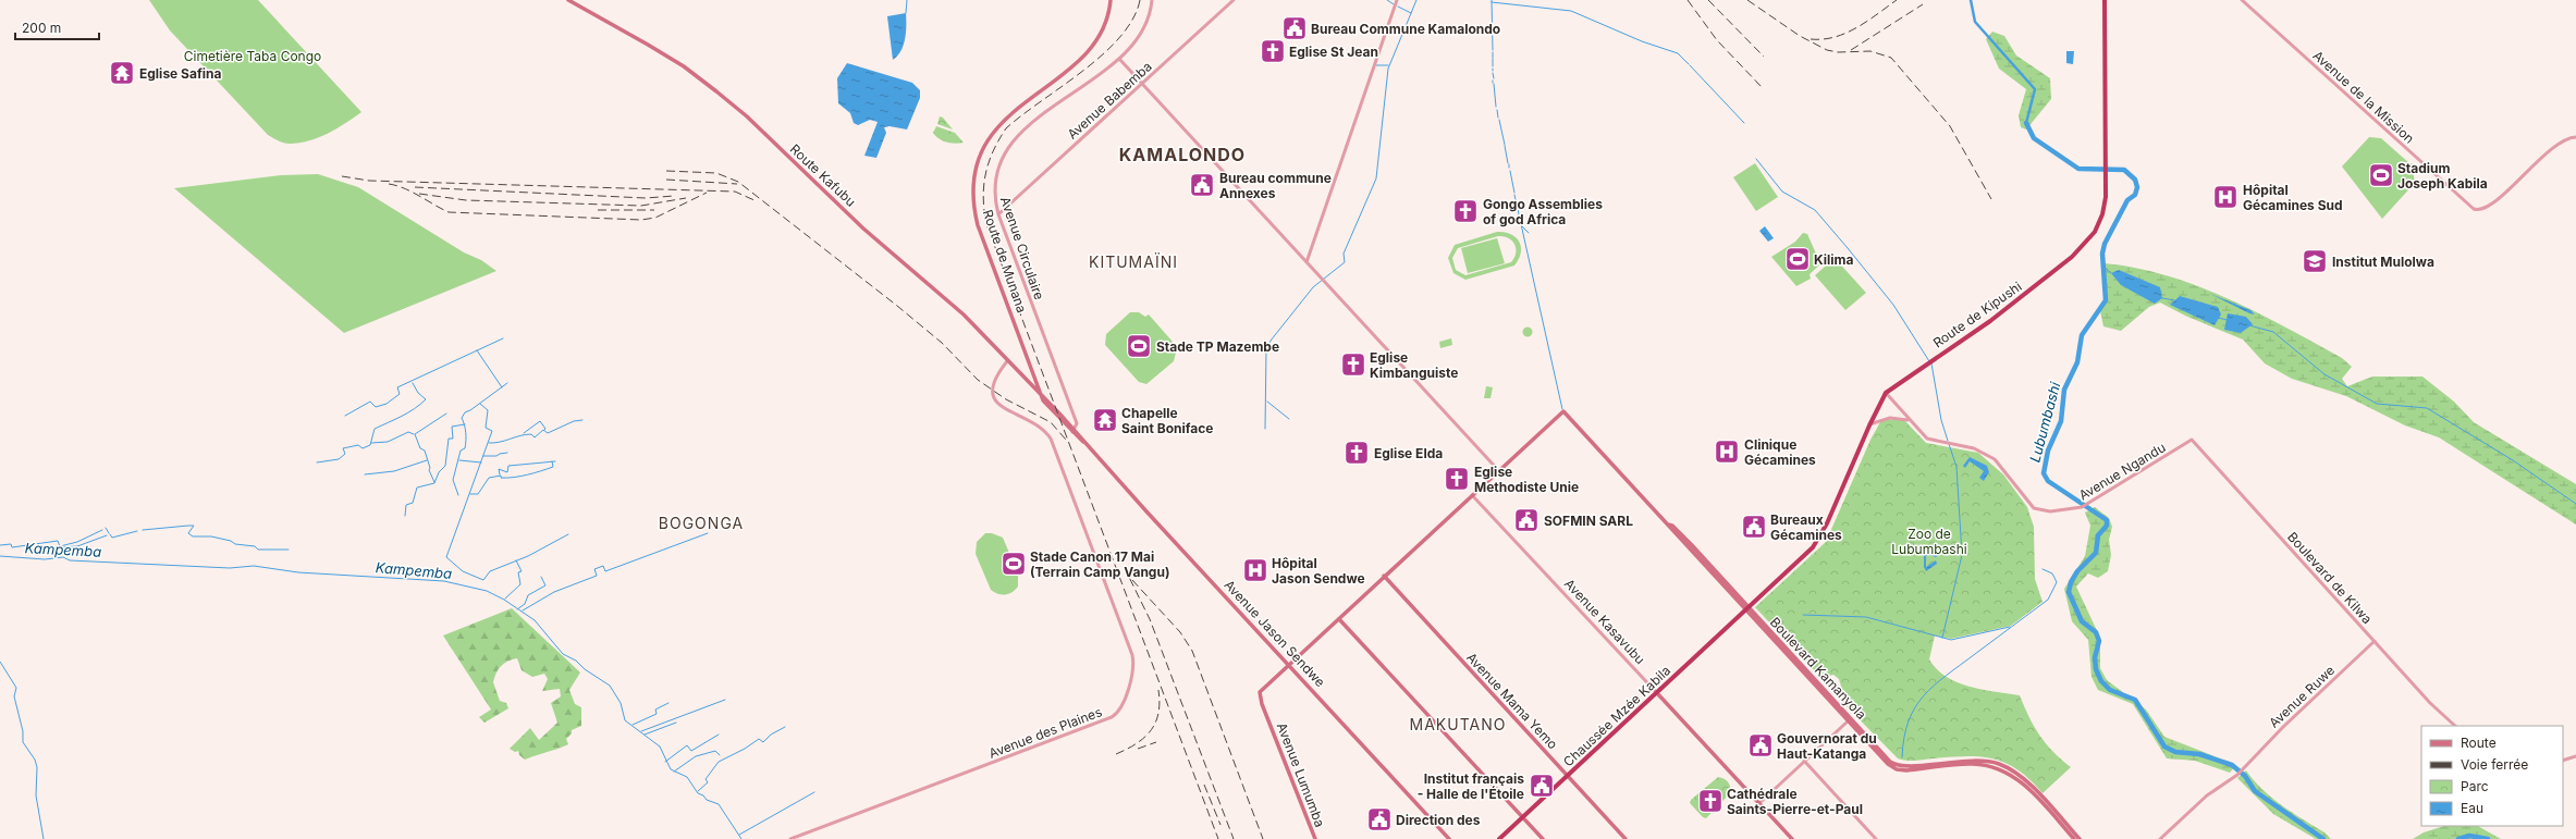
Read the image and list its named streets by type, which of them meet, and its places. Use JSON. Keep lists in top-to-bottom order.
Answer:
{
  "streets": {
    "highway": ["Route de Kipushi", "Chaussée Mzée Kabila"],
    "main road": [
      "Route Kafubu",
      "Route de Munana",
      "Avenue Kasavubu",
      "Avenue Jason Sendwe",
      "Boulevard Kamanyola",
      "Avenue Mama Yemo",
      "Avenue Lumumba"
    ],
    "street": [
      "Avenue de la Mission",
      "Avenue Babemba",
      "Avenue Circulaire",
      "Avenue Ngandu",
      "Boulevard de Kilwa",
      "Avenue Ruwe",
      "Avenue des Plaines"
    ]
  },
  "crossings": [
    ["Avenue Babemba", "Avenue Circulaire"],
    ["Route Kafubu", "Route de Munana"],
    ["Route Kafubu", "Avenue Jason Sendwe"],
    ["Route Kafubu", "Avenue des Plaines"],
    ["Avenue Circulaire", "Avenue Jason Sendwe"],
    ["Route de Munana", "Avenue Jason Sendwe"],
    ["Route de Kipushi", "Boulevard Kamanyola"],
    ["Route de Kipushi", "Chaussée Mzée Kabila"],
    ["Avenue Ngandu", "Boulevard de Kilwa"],
    ["Boulevard de Kilwa", "Avenue Ruwe"],
    ["Avenue Kasavubu", "Chaussée Mzée Kabila"],
    ["Avenue Jason Sendwe", "Avenue Lumumba"],
    ["Boulevard Kamanyola", "Chaussée Mzée Kabila"],
    ["Avenue Mama Yemo", "Chaussée Mzée Kabila"]
  ],
  "districts": [
    "KAMALONDO",
    "KITUMAÏNI",
    "BOGONGA",
    "MAKUTANO"
  ],
  "water": ["Lubumbashi", "Kampemba"],
  "parks": ["Cimetière Taba Congo", "Zoo de Lubumbashi"],
  "places": {
    "public building": [
      "Bureau Commune Kamalondo",
      "Bureau commune Annexes",
      "SOFMIN SARL",
      "Bureaux Gécamines",
      "Gouvernorat du Haut-Katanga",
      "Institut français - Halle de l'Étoile",
      "Direction des"
    ],
    "church": [
      "Eglise St Jean",
      "Gongo Assemblies of god Africa",
      "Eglise Kimbanguiste",
      "Eglise Elda",
      "Eglise Methodiste Unie",
      "Cathédrale Saints-Pierre-et-Paul"
    ],
    "temple": ["Eglise Safina", "Chapelle Saint Boniface"],
    "sports": [
      "Stadium Joseph Kabila",
      "Kilima",
      "Stade TP Mazembe",
      "Stade Canon 17 Mai (Terrain Camp Vangu)"
    ],
    "hospital": ["Hôpital Gécamines Sud", "Clinique Gécamines", "Hôpital Jason Sendwe"],
    "school or university": ["Institut Mulolwa"]
  },
  "legend": [
    "Route",
    "Voie ferrée",
    "Parc",
    "Eau"
  ],
  "scale_bar": "200 m"
}
